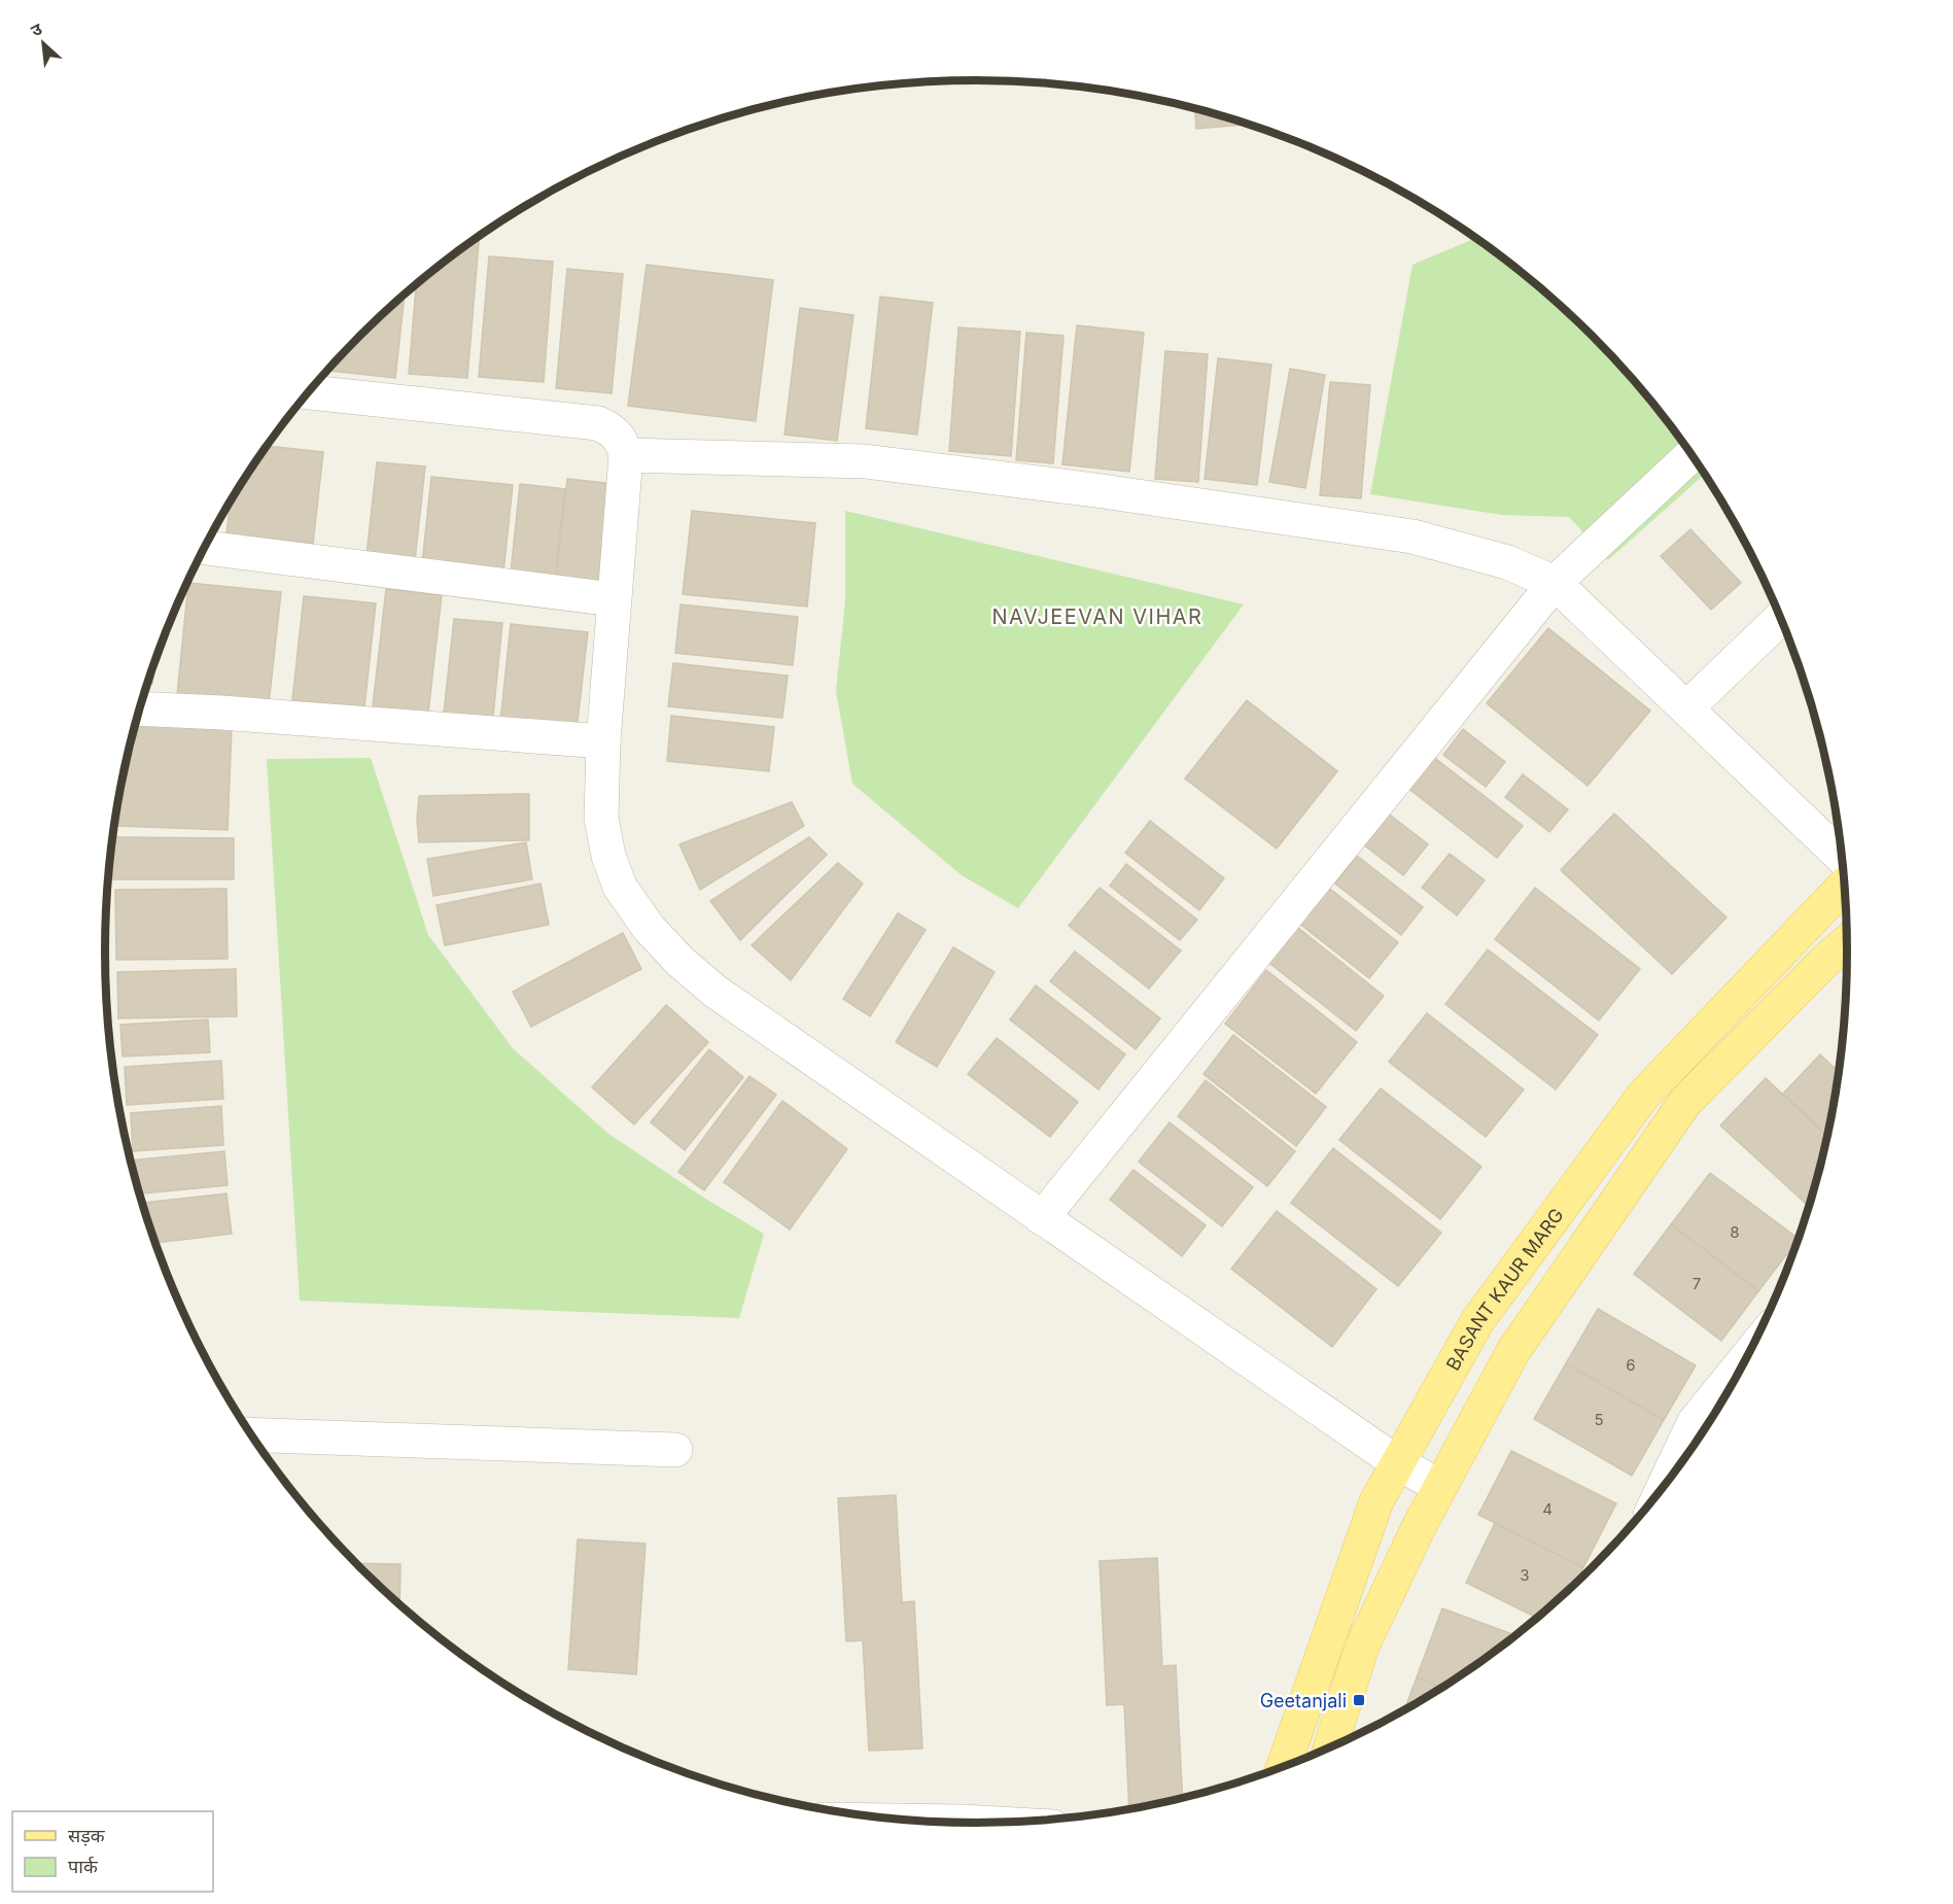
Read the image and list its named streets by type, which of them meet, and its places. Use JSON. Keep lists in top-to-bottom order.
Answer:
{
  "streets": {
    "main road": ["BASANT KAUR MARG"]
  },
  "districts": ["NAVJEEVAN VIHAR"],
  "places": {
    "transit": ["Geetanjali"]
  },
  "house_numbers": [
    "8",
    "7",
    "6",
    "5",
    "4",
    "3"
  ],
  "legend": ["सड़क", "पार्क"],
  "north": "top left"
}
